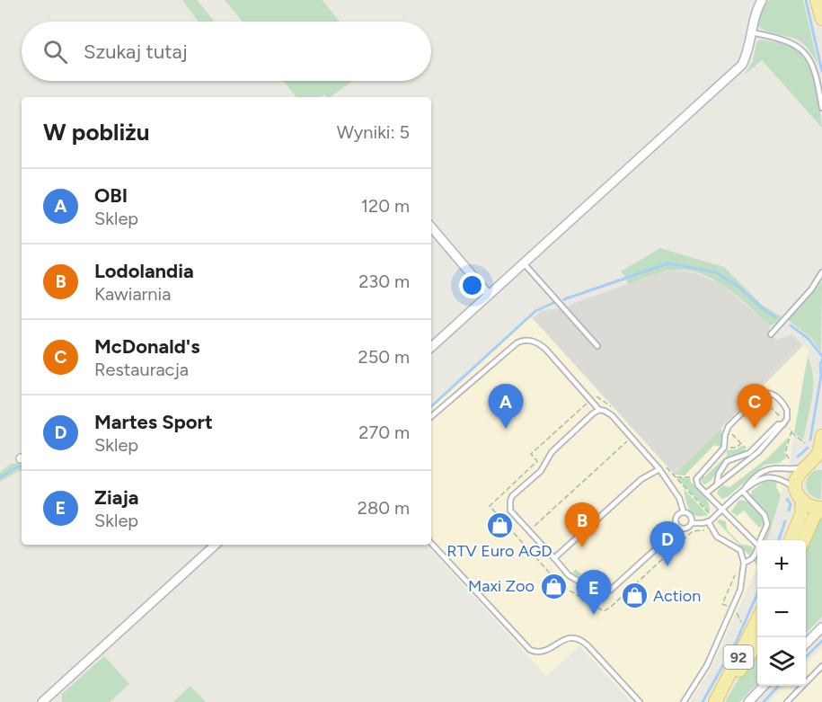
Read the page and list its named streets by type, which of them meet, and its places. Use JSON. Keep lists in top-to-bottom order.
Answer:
{
  "streets": {
    "main road": ["92"]
  },
  "places": {
    "shop": ["RTV Euro AGD", "Maxi Zoo", "Action"]
  },
  "page": {
    "search": "Szukaj tutaj",
    "heading": ["W pobliżu", "Wyniki: 5"],
    "list": [
      {
        "mark": "A",
        "name": "OBI",
        "note": "Sklep",
        "value": "120 m"
      },
      {
        "mark": "B",
        "name": "Lodolandia",
        "note": "Kawiarnia",
        "value": "230 m"
      },
      {
        "mark": "C",
        "name": "McDonald's",
        "note": "Restauracja",
        "value": "250 m"
      },
      {
        "mark": "D",
        "name": "Martes Sport",
        "note": "Sklep",
        "value": "270 m"
      },
      {
        "mark": "E",
        "name": "Ziaja",
        "note": "Sklep",
        "value": "280 m"
      }
    ],
    "pins": [
      "A",
      "C",
      "B",
      "D",
      "E"
    ],
    "map_buttons": ["+", "−"]
  }
}
